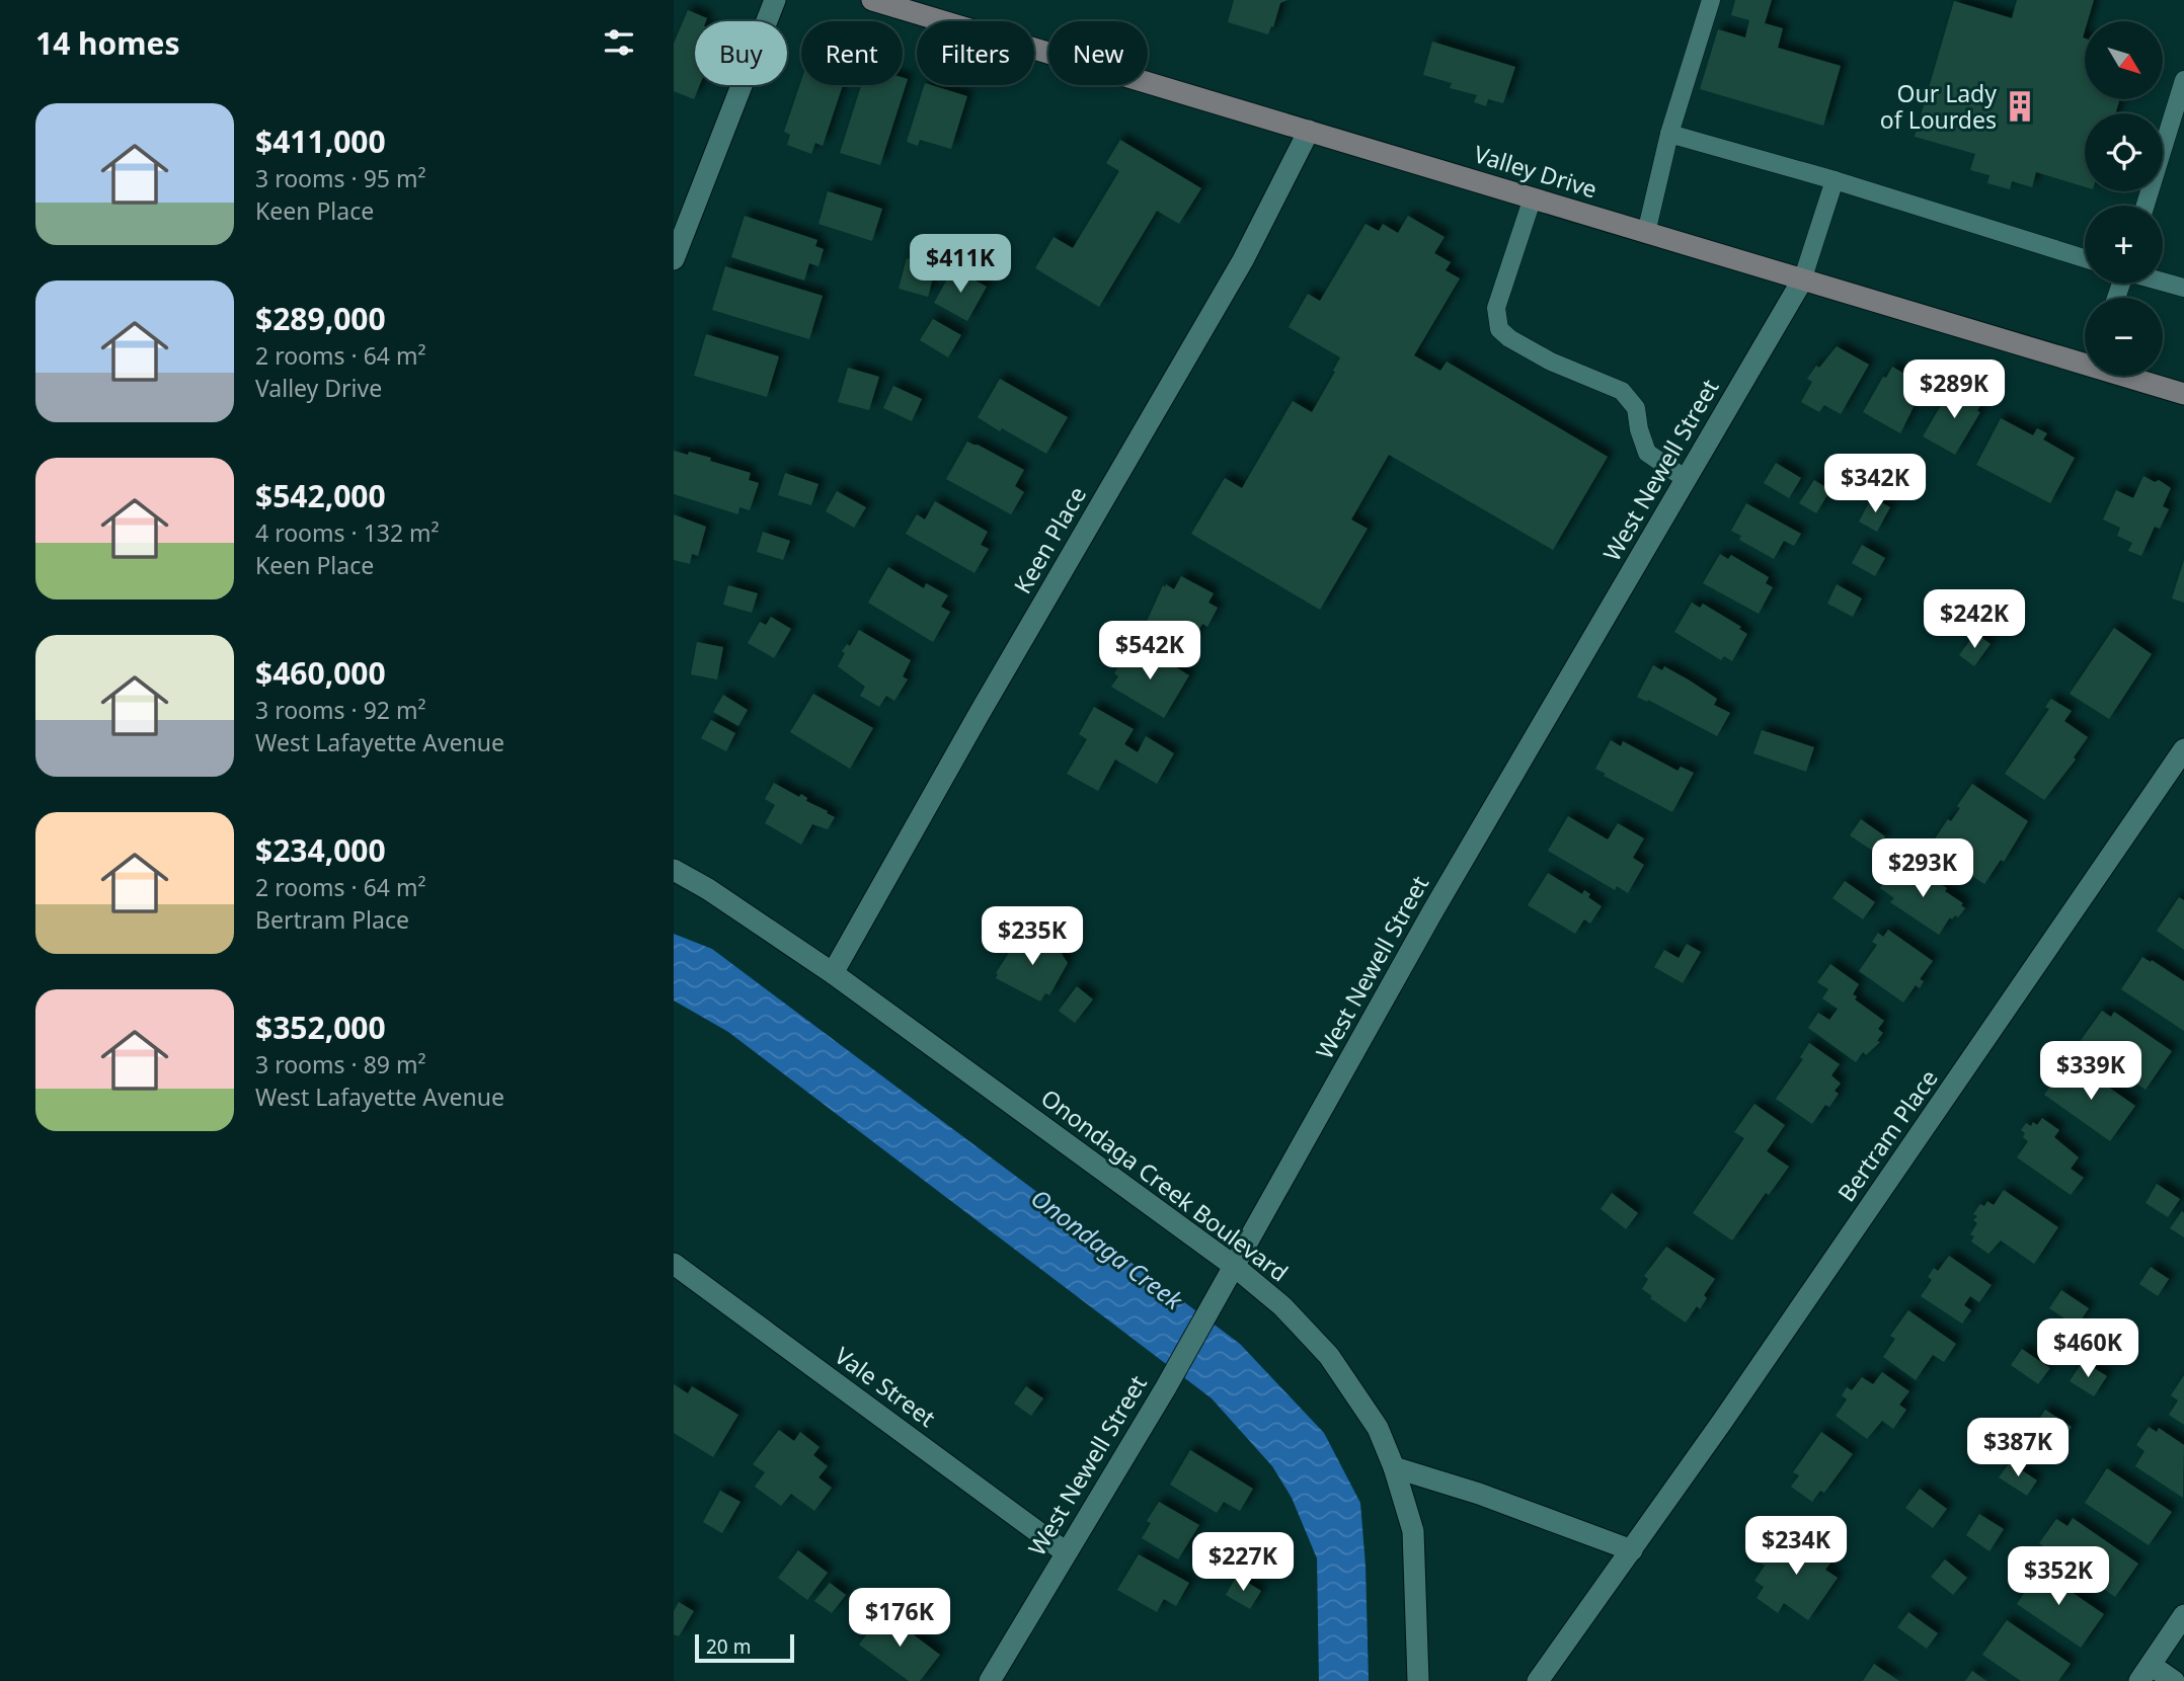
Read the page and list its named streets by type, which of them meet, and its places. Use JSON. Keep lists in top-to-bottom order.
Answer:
{
  "streets": {
    "main road": ["Valley Drive"],
    "street": [
      "West Newell Street",
      "Keen Place",
      "Bertram Place",
      "Onondaga Creek Boulevard",
      "Vale Street"
    ]
  },
  "crossings": [
    ["Valley Drive", "West Newell Street"],
    ["Valley Drive", "Keen Place"],
    ["West Newell Street", "Onondaga Creek Boulevard"],
    ["West Newell Street", "Vale Street"],
    ["Keen Place", "Onondaga Creek Boulevard"]
  ],
  "water": ["Onondaga Creek"],
  "places": {
    "building": ["Our Lady of Lourdes"]
  },
  "scale_bar": "20 m",
  "north": "bottom right",
  "page": {
    "heading": "14 homes",
    "map_buttons": ["+", "−"],
    "chip": [
      "Buy",
      "Rent",
      "Filters",
      "New"
    ],
    "list": [
      {
        "name": "$411,000",
        "note": "3 rooms · 95 m² · Keen Place"
      },
      {
        "name": "$289,000",
        "note": "2 rooms · 64 m² · Valley Drive"
      },
      {
        "name": "$542,000",
        "note": "4 rooms · 132 m² · Keen Place"
      },
      {
        "name": "$460,000",
        "note": "3 rooms · 92 m² · West Lafayette Avenue"
      },
      {
        "name": "$234,000",
        "note": "2 rooms · 64 m² · Bertram Place"
      },
      {
        "name": "$352,000",
        "note": "3 rooms · 89 m² · West Lafayette Avenue"
      }
    ],
    "price": [
      "$411K",
      "$289K",
      "$342K",
      "$242K",
      "$542K",
      "$293K",
      "$235K",
      "$339K",
      "$460K",
      "$387K",
      "$234K",
      "$227K",
      "$352K",
      "$176K"
    ],
    "scale": "20 m"
  }
}
